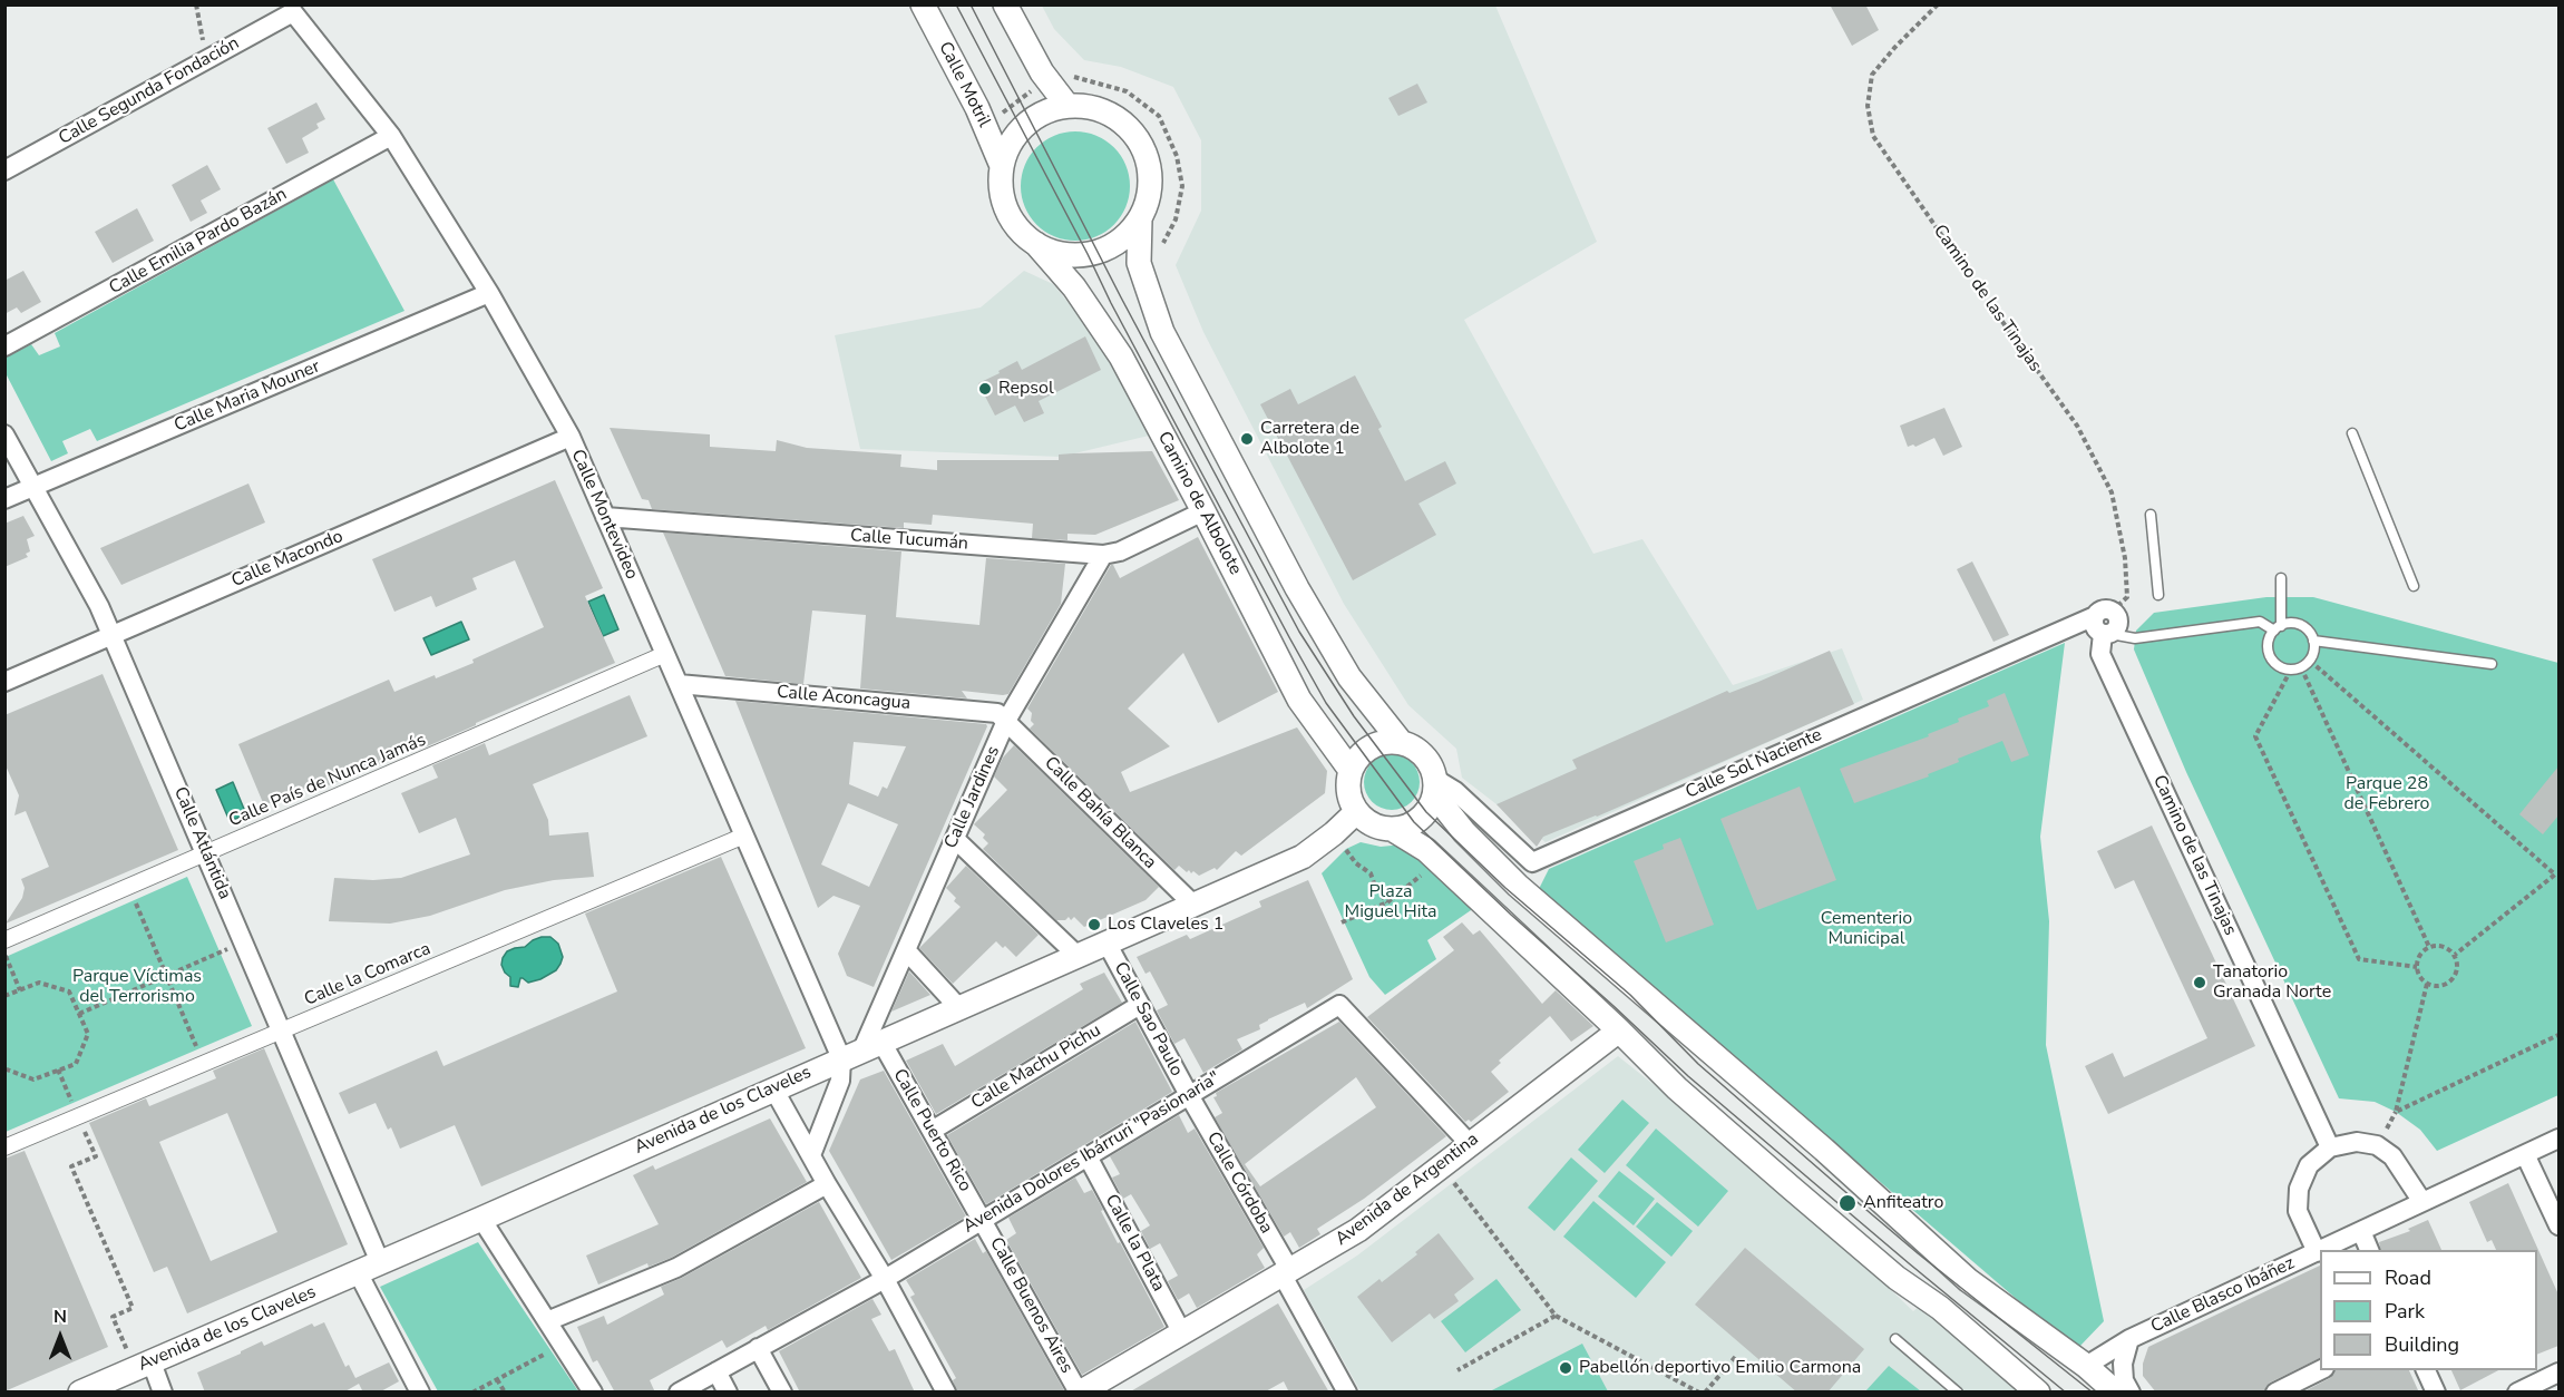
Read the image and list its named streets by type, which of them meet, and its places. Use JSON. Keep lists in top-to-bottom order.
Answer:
{
  "streets": {
    "street": [
      "Calle Motril",
      "Calle Segunda Fondación",
      "Calle Emilia Pardo Bazán",
      "Camino de las Tinajas",
      "Calle Maria Mouner",
      "Camino de Albolote",
      "Calle Montevideo",
      "Calle Tucumán",
      "Calle Macondo",
      "Calle Aconcagua",
      "Calle Sol Naciente",
      "Calle País de Nunca Jamás",
      "Calle Jardines",
      "Calle Bahía Blanca",
      "Calle Atlántida",
      "Calle la Comarca",
      "Calle Sao Paulo",
      "Calle Machu Pichu",
      "Avenida de los Claveles",
      "Calle Puerto Rico",
      "Avenida Dolores Ibárruri \"Pasionaria\"",
      "Calle Córdoba",
      "Avenida de Argentina",
      "Calle la Plata",
      "Calle Blasco Ibáñez",
      "Calle Buenos Aires"
    ]
  },
  "crossings": [
    ["Calle Motril", "Camino de Albolote"],
    ["Calle Segunda Fondación", "Calle Montevideo"],
    ["Calle Emilia Pardo Bazán", "Calle Montevideo"],
    ["Camino de las Tinajas", "Calle Sol Naciente"],
    ["Camino de las Tinajas", "Calle Blasco Ibáñez"],
    ["Calle Maria Mouner", "Calle Montevideo"],
    ["Calle Maria Mouner", "Calle Atlántida"],
    ["Camino de Albolote", "Calle Tucumán"],
    ["Camino de Albolote", "Calle Sol Naciente"],
    ["Camino de Albolote", "Avenida de los Claveles"],
    ["Calle Montevideo", "Calle Tucumán"],
    ["Calle Montevideo", "Calle Macondo"],
    ["Calle Montevideo", "Calle Aconcagua"],
    ["Calle Montevideo", "Calle País de Nunca Jamás"],
    ["Calle Montevideo", "Calle Jardines"],
    ["Calle Montevideo", "Calle la Comarca"],
    ["Calle Montevideo", "Avenida de los Claveles"],
    ["Calle Montevideo", "Calle Puerto Rico"],
    ["Calle Tucumán", "Calle Jardines"],
    ["Calle Macondo", "Calle Atlántida"],
    ["Calle Aconcagua", "Calle Jardines"],
    ["Calle Aconcagua", "Calle Bahía Blanca"],
    ["Calle Sol Naciente", "Avenida de los Claveles"],
    ["Calle País de Nunca Jamás", "Calle Atlántida"],
    ["Calle Jardines", "Calle Bahía Blanca"],
    ["Calle Jardines", "Avenida de los Claveles"],
    ["Calle Jardines", "Calle Puerto Rico"],
    ["Calle Bahía Blanca", "Avenida de los Claveles"],
    ["Calle Atlántida", "Calle la Comarca"],
    ["Calle Atlántida", "Avenida de los Claveles"],
    ["Calle Sao Paulo", "Calle Machu Pichu"],
    ["Calle Sao Paulo", "Avenida de los Claveles"],
    ["Calle Sao Paulo", "Avenida Dolores Ibárruri \"Pasionaria\""],
    ["Calle Sao Paulo", "Calle Córdoba"],
    ["Calle Machu Pichu", "Calle Puerto Rico"],
    ["Avenida de los Claveles", "Calle Puerto Rico"],
    ["Calle Puerto Rico", "Avenida Dolores Ibárruri \"Pasionaria\""],
    ["Calle Puerto Rico", "Calle Buenos Aires"],
    ["Avenida Dolores Ibárruri \"Pasionaria\"", "Calle Córdoba"],
    ["Avenida Dolores Ibárruri \"Pasionaria\"", "Avenida de Argentina"],
    ["Avenida Dolores Ibárruri \"Pasionaria\"", "Calle la Plata"],
    ["Avenida Dolores Ibárruri \"Pasionaria\"", "Calle Buenos Aires"],
    ["Calle Córdoba", "Avenida de Argentina"],
    ["Avenida de Argentina", "Calle la Plata"],
    ["Avenida de Argentina", "Calle Buenos Aires"]
  ],
  "parks": [
    "Parque 28 de Febrero",
    "Plaza Miguel Hita",
    "Cementerio Municipal",
    "Parque Víctimas del Terrorismo"
  ],
  "places": [
    "Repsol",
    "Carretera de Albolote 1",
    "Los Claveles 1",
    "Tanatorio Granada Norte",
    "Anfiteatro",
    "Pabellón deportivo Emilio Carmona"
  ],
  "legend": ["Road", "Park", "Building"],
  "north": "top"
}
